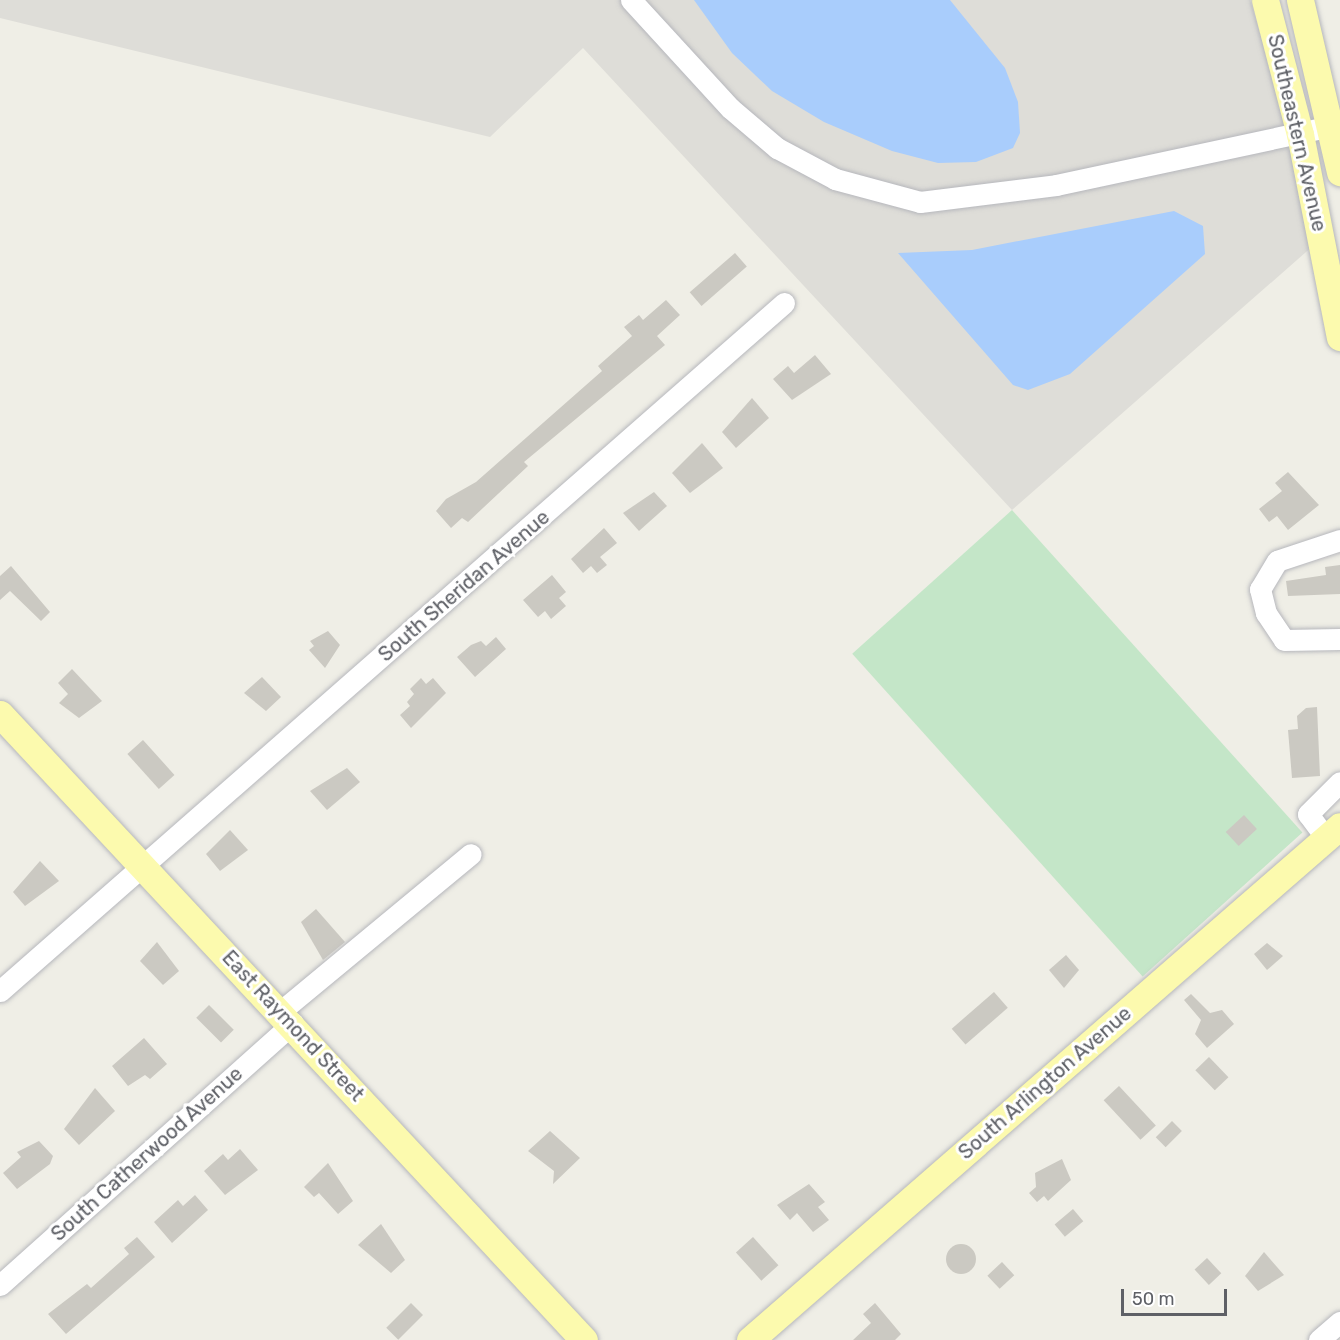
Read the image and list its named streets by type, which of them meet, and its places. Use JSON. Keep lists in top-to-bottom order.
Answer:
{
  "streets": {
    "main road": ["Southeastern Avenue", "East Raymond Street", "South Arlington Avenue"],
    "street": ["South Sheridan Avenue", "South Catherwood Avenue"]
  },
  "crossings": [
    ["South Sheridan Avenue", "East Raymond Street"],
    ["East Raymond Street", "South Catherwood Avenue"]
  ],
  "scale_bar": "50 m"
}
